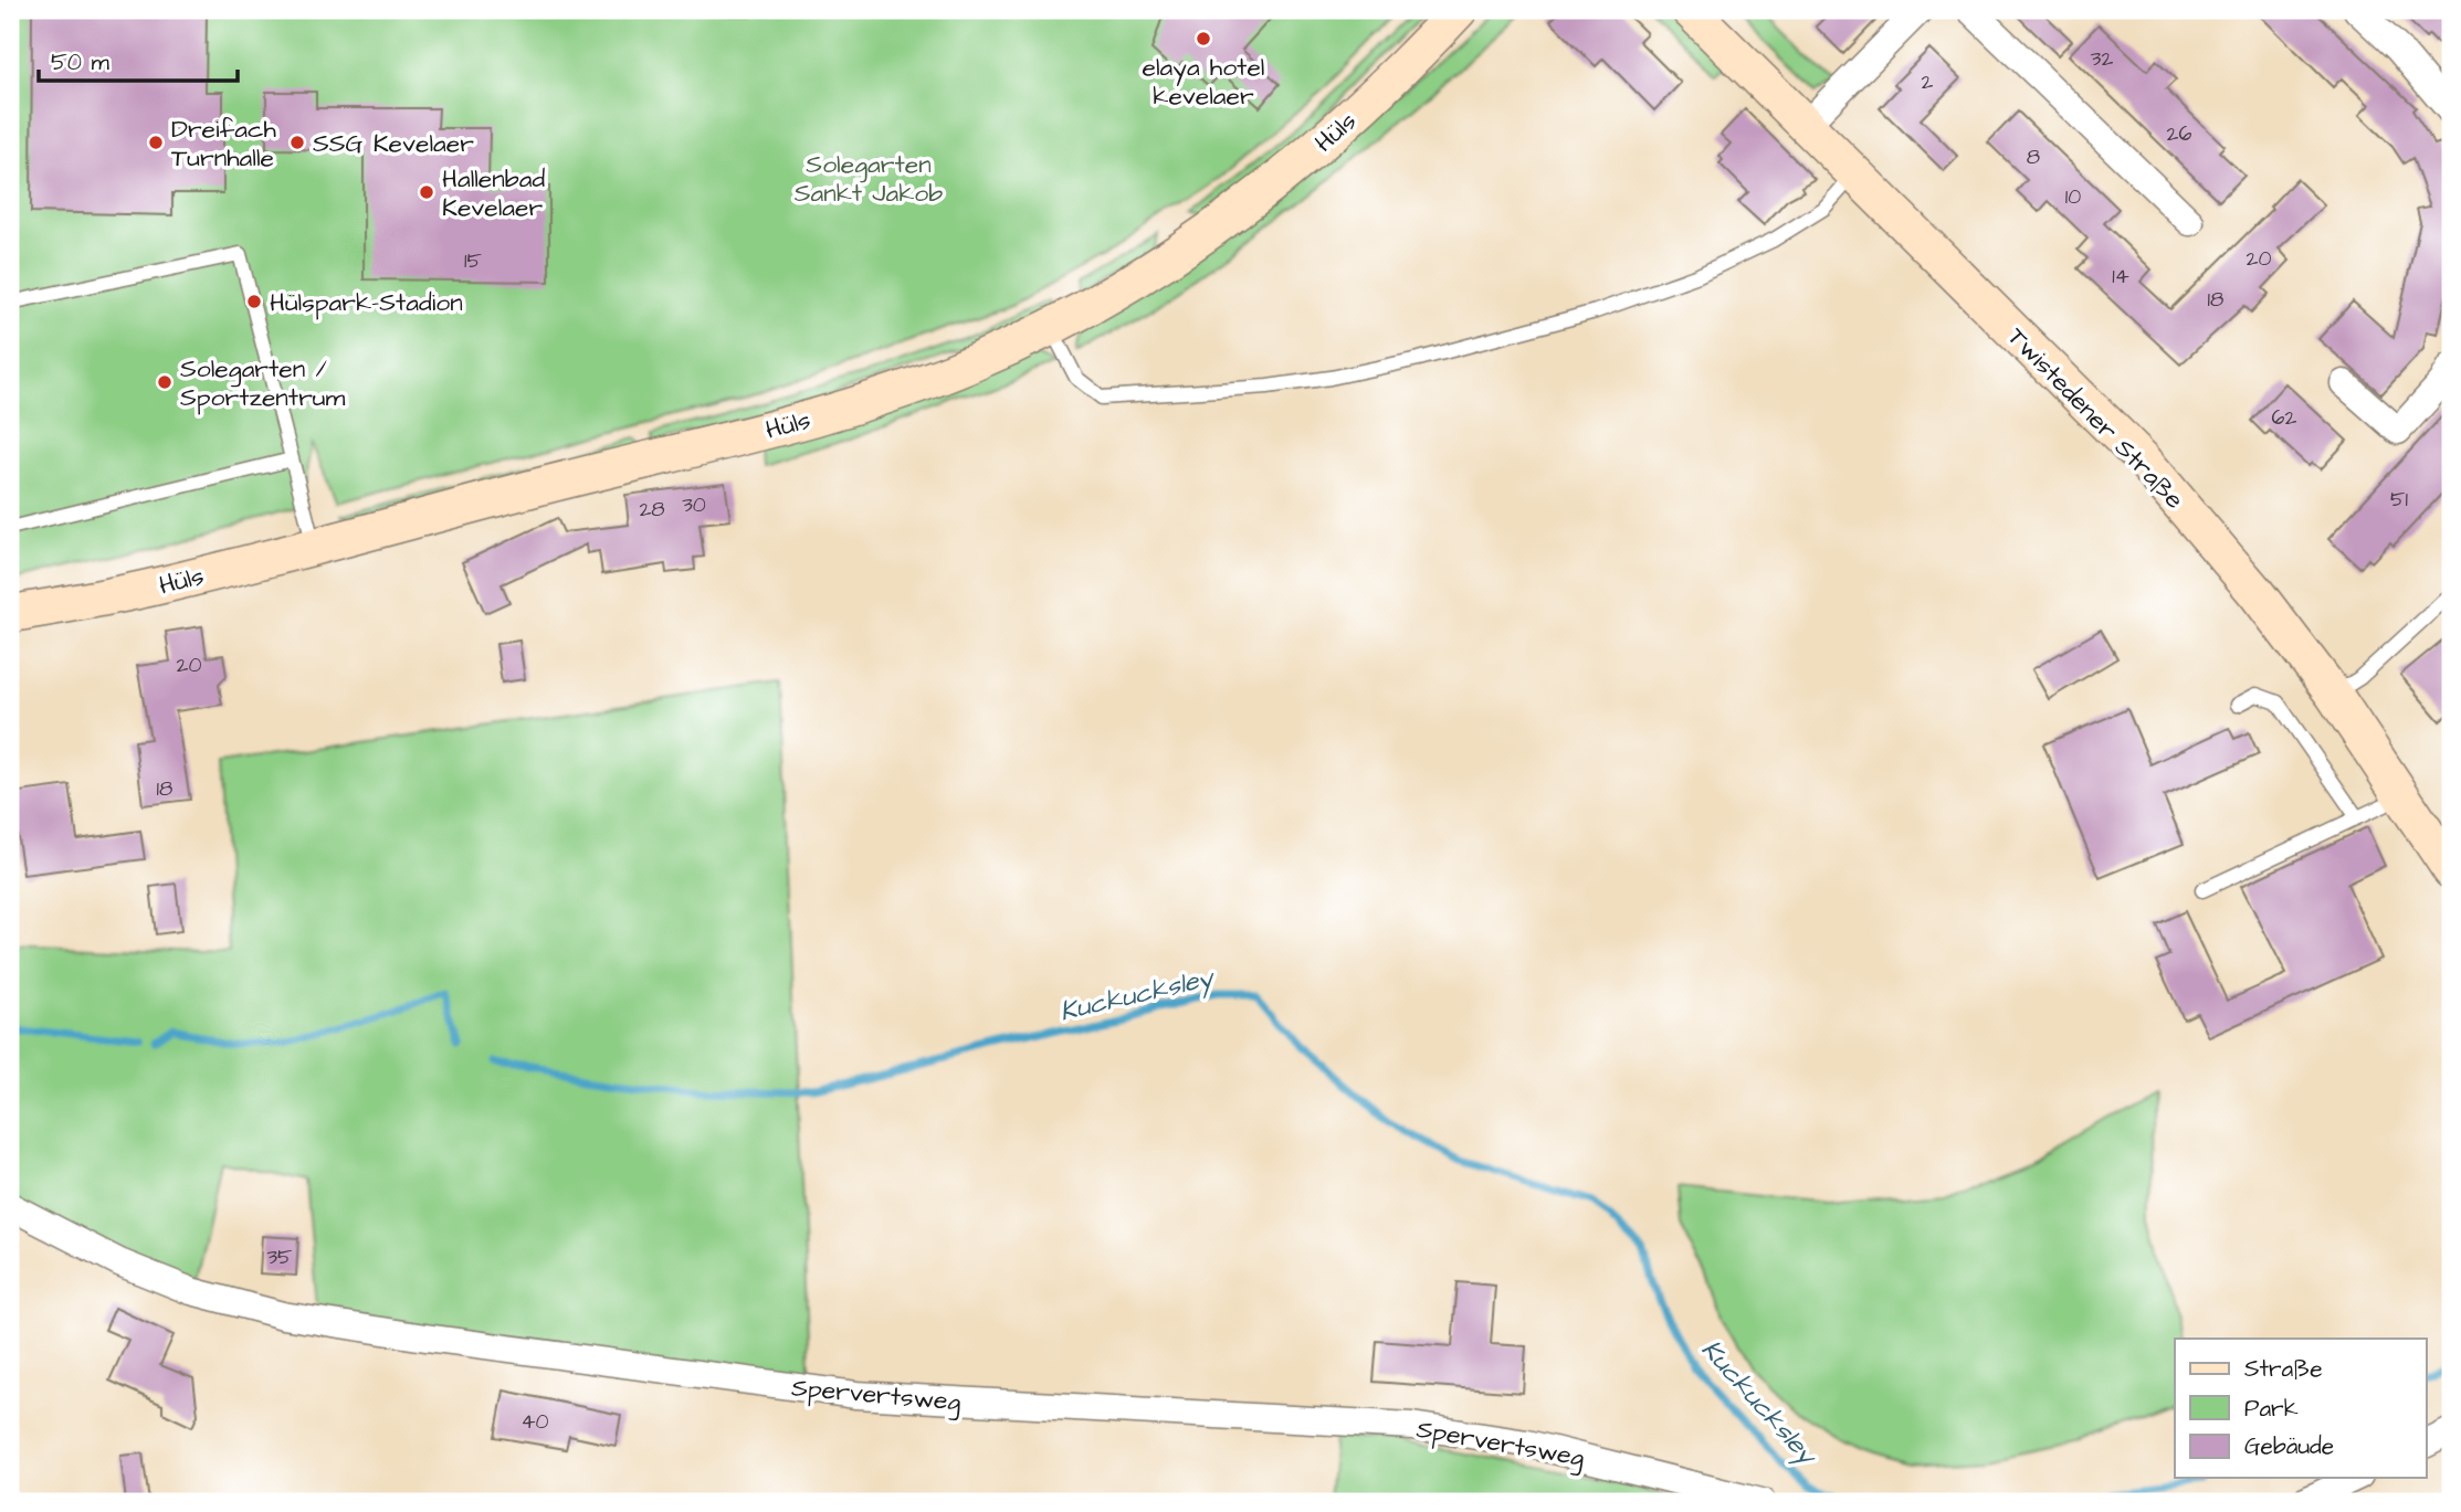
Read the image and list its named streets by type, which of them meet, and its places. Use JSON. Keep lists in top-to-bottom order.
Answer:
{
  "streets": {
    "street": ["Hüls", "Twistedener Straße", "Spervertsweg"]
  },
  "water": ["Kuckucksley"],
  "parks": ["Solegarten Sankt Jakob"],
  "places": [
    "elaya hotel kevelaer",
    "Dreifach Turnhalle",
    "SSG Kevelaer",
    "Hallenbad Kevelaer",
    "Hülspark-Stadion",
    "Solegarten / Sportzentrum"
  ],
  "house_numbers": [
    "32",
    "2",
    "26",
    "8",
    "10",
    "20",
    "15",
    "14",
    "18",
    "62",
    "51",
    "30",
    "28",
    "20",
    "18",
    "35",
    "40"
  ],
  "legend": ["Straße", "Park", "Gebäude"],
  "scale_bar": "50 m"
}
